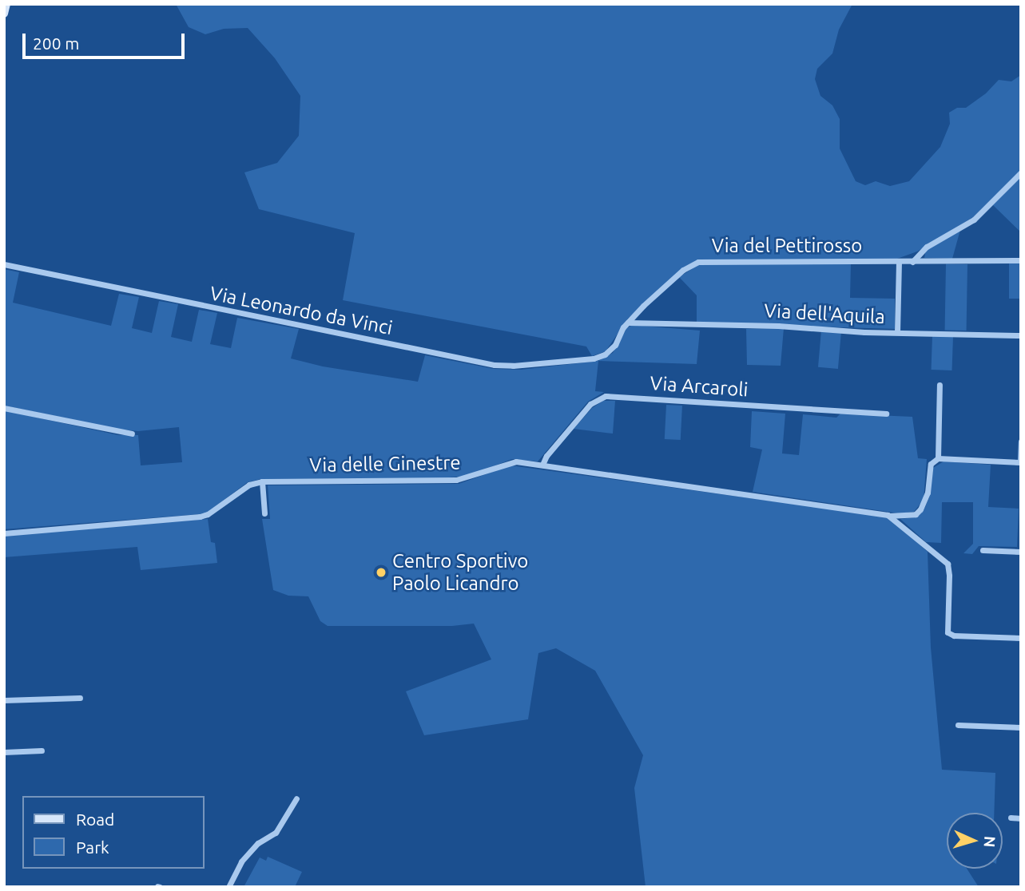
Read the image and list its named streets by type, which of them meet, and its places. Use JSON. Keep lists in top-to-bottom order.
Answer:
{
  "streets": {
    "street": [
      "Via del Pettirosso",
      "Via Leonardo da Vinci",
      "Via dell'Aquila",
      "Via Arcaroli",
      "Via delle Ginestre"
    ]
  },
  "crossings": [
    ["Via del Pettirosso", "Via Leonardo da Vinci"],
    ["Via del Pettirosso", "Via dell'Aquila"],
    ["Via Arcaroli", "Via delle Ginestre"]
  ],
  "places": ["Centro Sportivo Paolo Licandro"],
  "legend": ["Road", "Park"],
  "scale_bar": "200 m",
  "north": "right"
}
